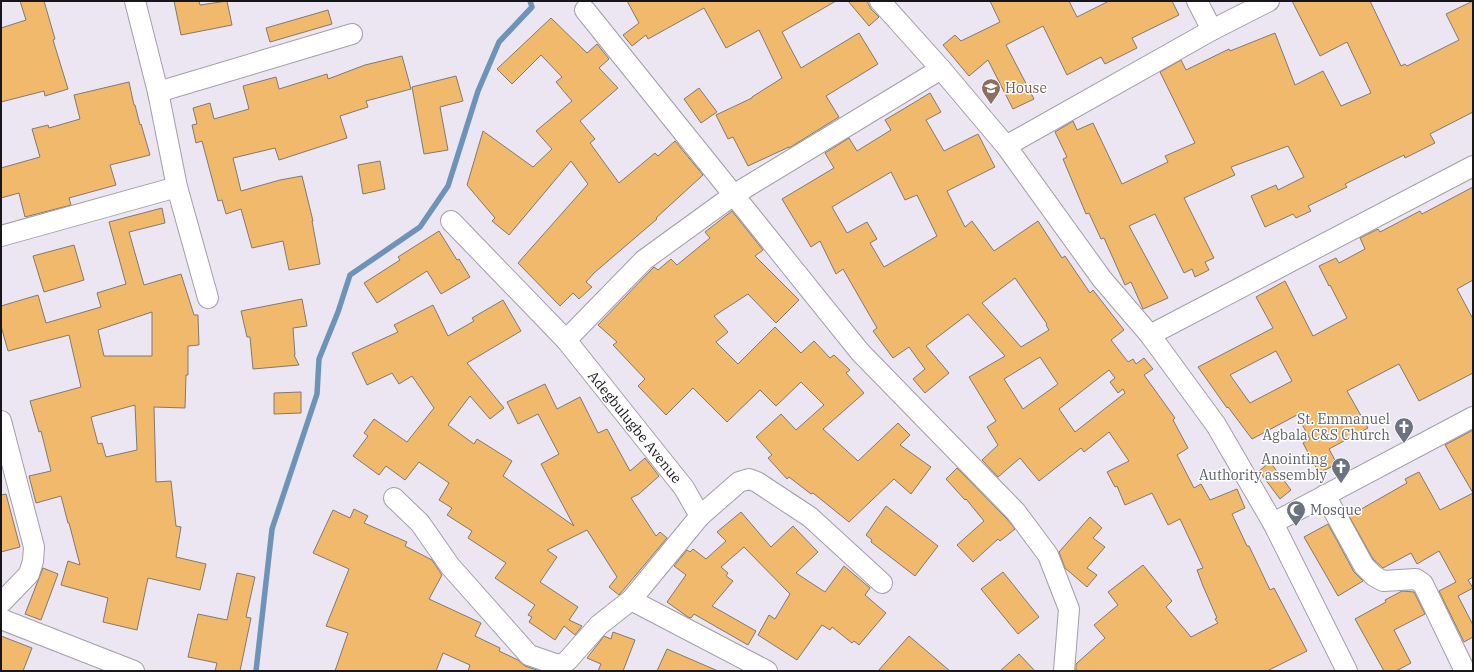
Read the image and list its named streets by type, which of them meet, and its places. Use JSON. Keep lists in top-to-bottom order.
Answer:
{
  "streets": {
    "street": ["Adegbulugbe Avenue"]
  },
  "places": {
    "school or university": ["House"],
    "church": ["St. Emmanuel Agbala C&S Church", "Anointing Authority assembly"],
    "mosque": ["Mosque"]
  }
}
